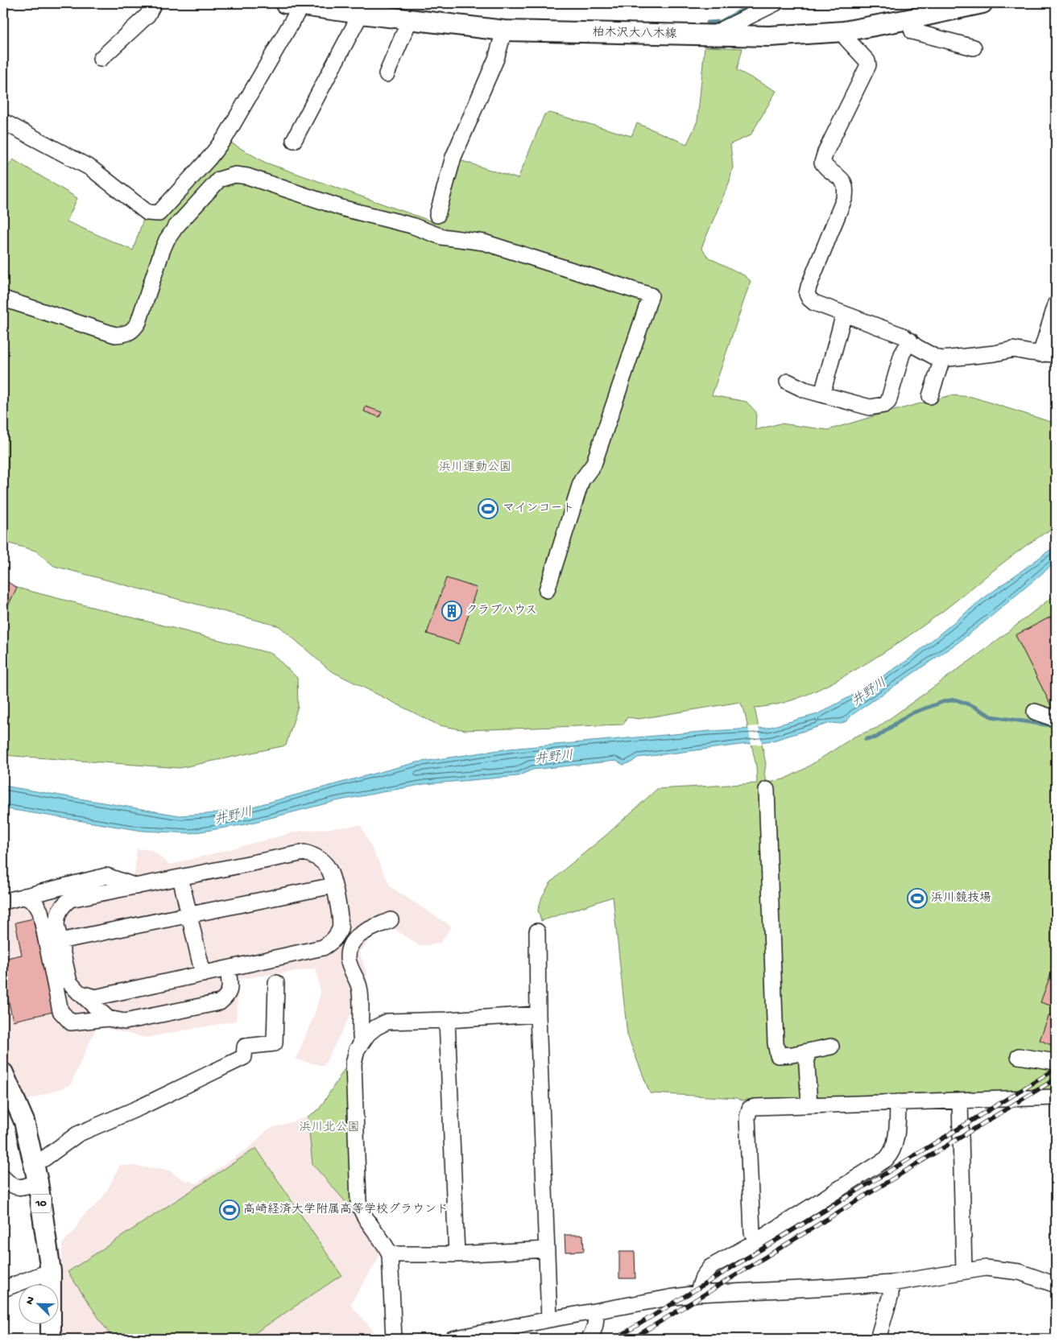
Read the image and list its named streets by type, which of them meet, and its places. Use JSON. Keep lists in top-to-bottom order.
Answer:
{
  "streets": {
    "main road": ["柏木沢大八木線", "10"]
  },
  "water": ["井野川"],
  "parks": ["浜川運動公園", "浜川北公園"],
  "places": {
    "sports": ["マインコート", "浜川競技場", "高崎経済大学附属高等学校グラウンド"],
    "building": ["クラブハウス"]
  },
  "north": "top left"
}
